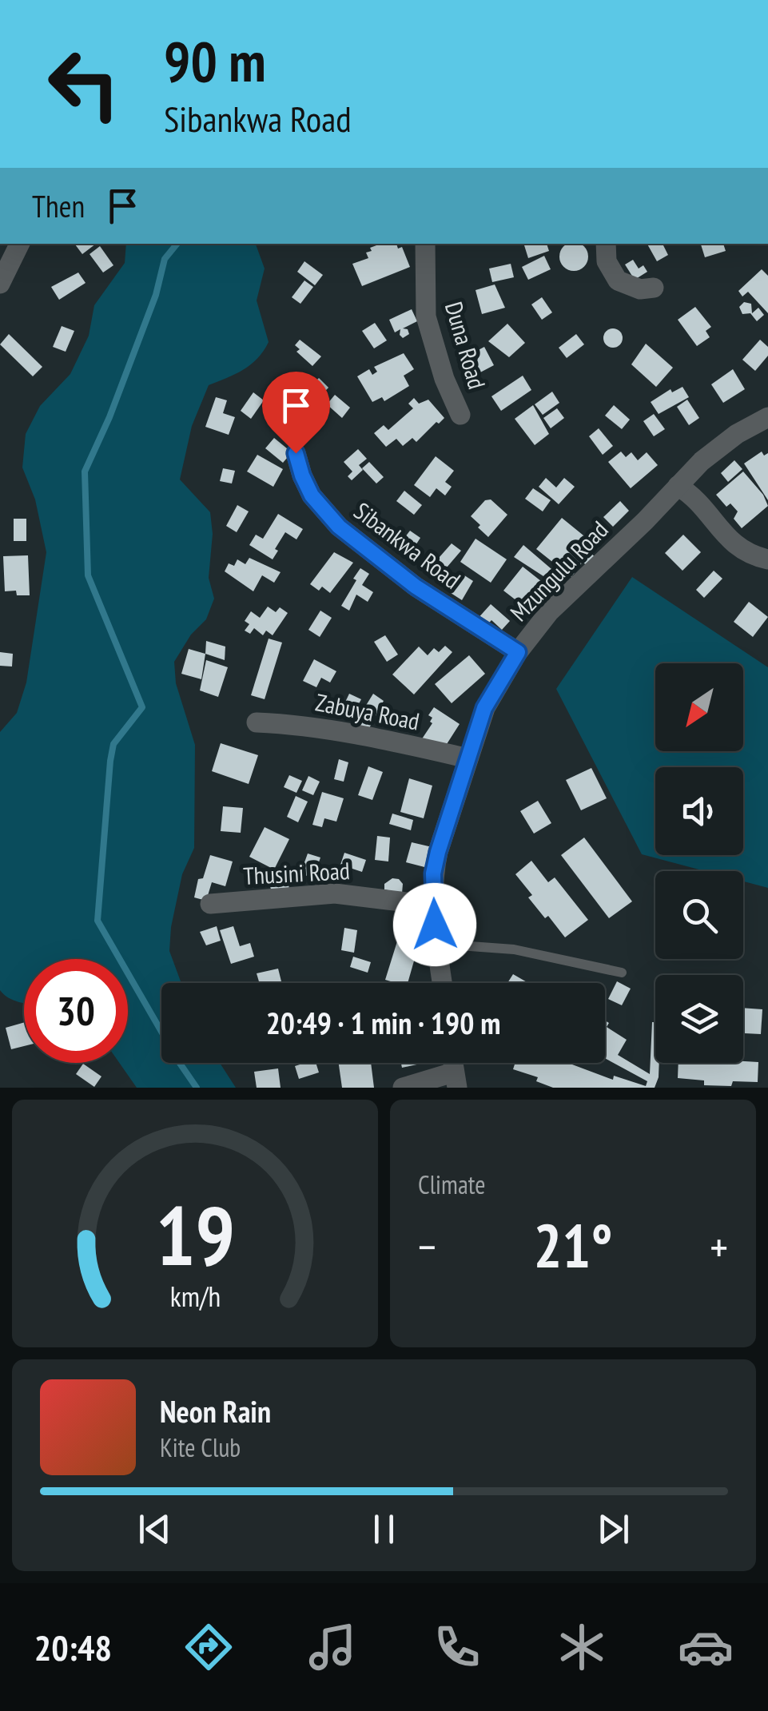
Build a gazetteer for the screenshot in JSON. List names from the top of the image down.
{
  "streets": {
    "street": [
      "Duna Road",
      "Sibankwa Road",
      "Mzungulu Road",
      "Zabuya Road",
      "Thusini Road"
    ]
  },
  "crossings": [
    ["Sibankwa Road", "Mzungulu Road"],
    ["Mzungulu Road", "Zabuya Road"],
    ["Mzungulu Road", "Thusini Road"]
  ],
  "north": "bottom left",
  "page": {
    "turn": ["90 m", "Sibankwa Road"],
    "then": "Then",
    "limit": "30",
    "trip": "20:49 · 1 min · 190 m",
    "tile": "Climate",
    "heat": ["−", "21°", "+"],
    "song": ["Neon Rain", "Kite Club"],
    "tabs": "20:48",
    "gauge": ["19", "km/h"]
  }
}
